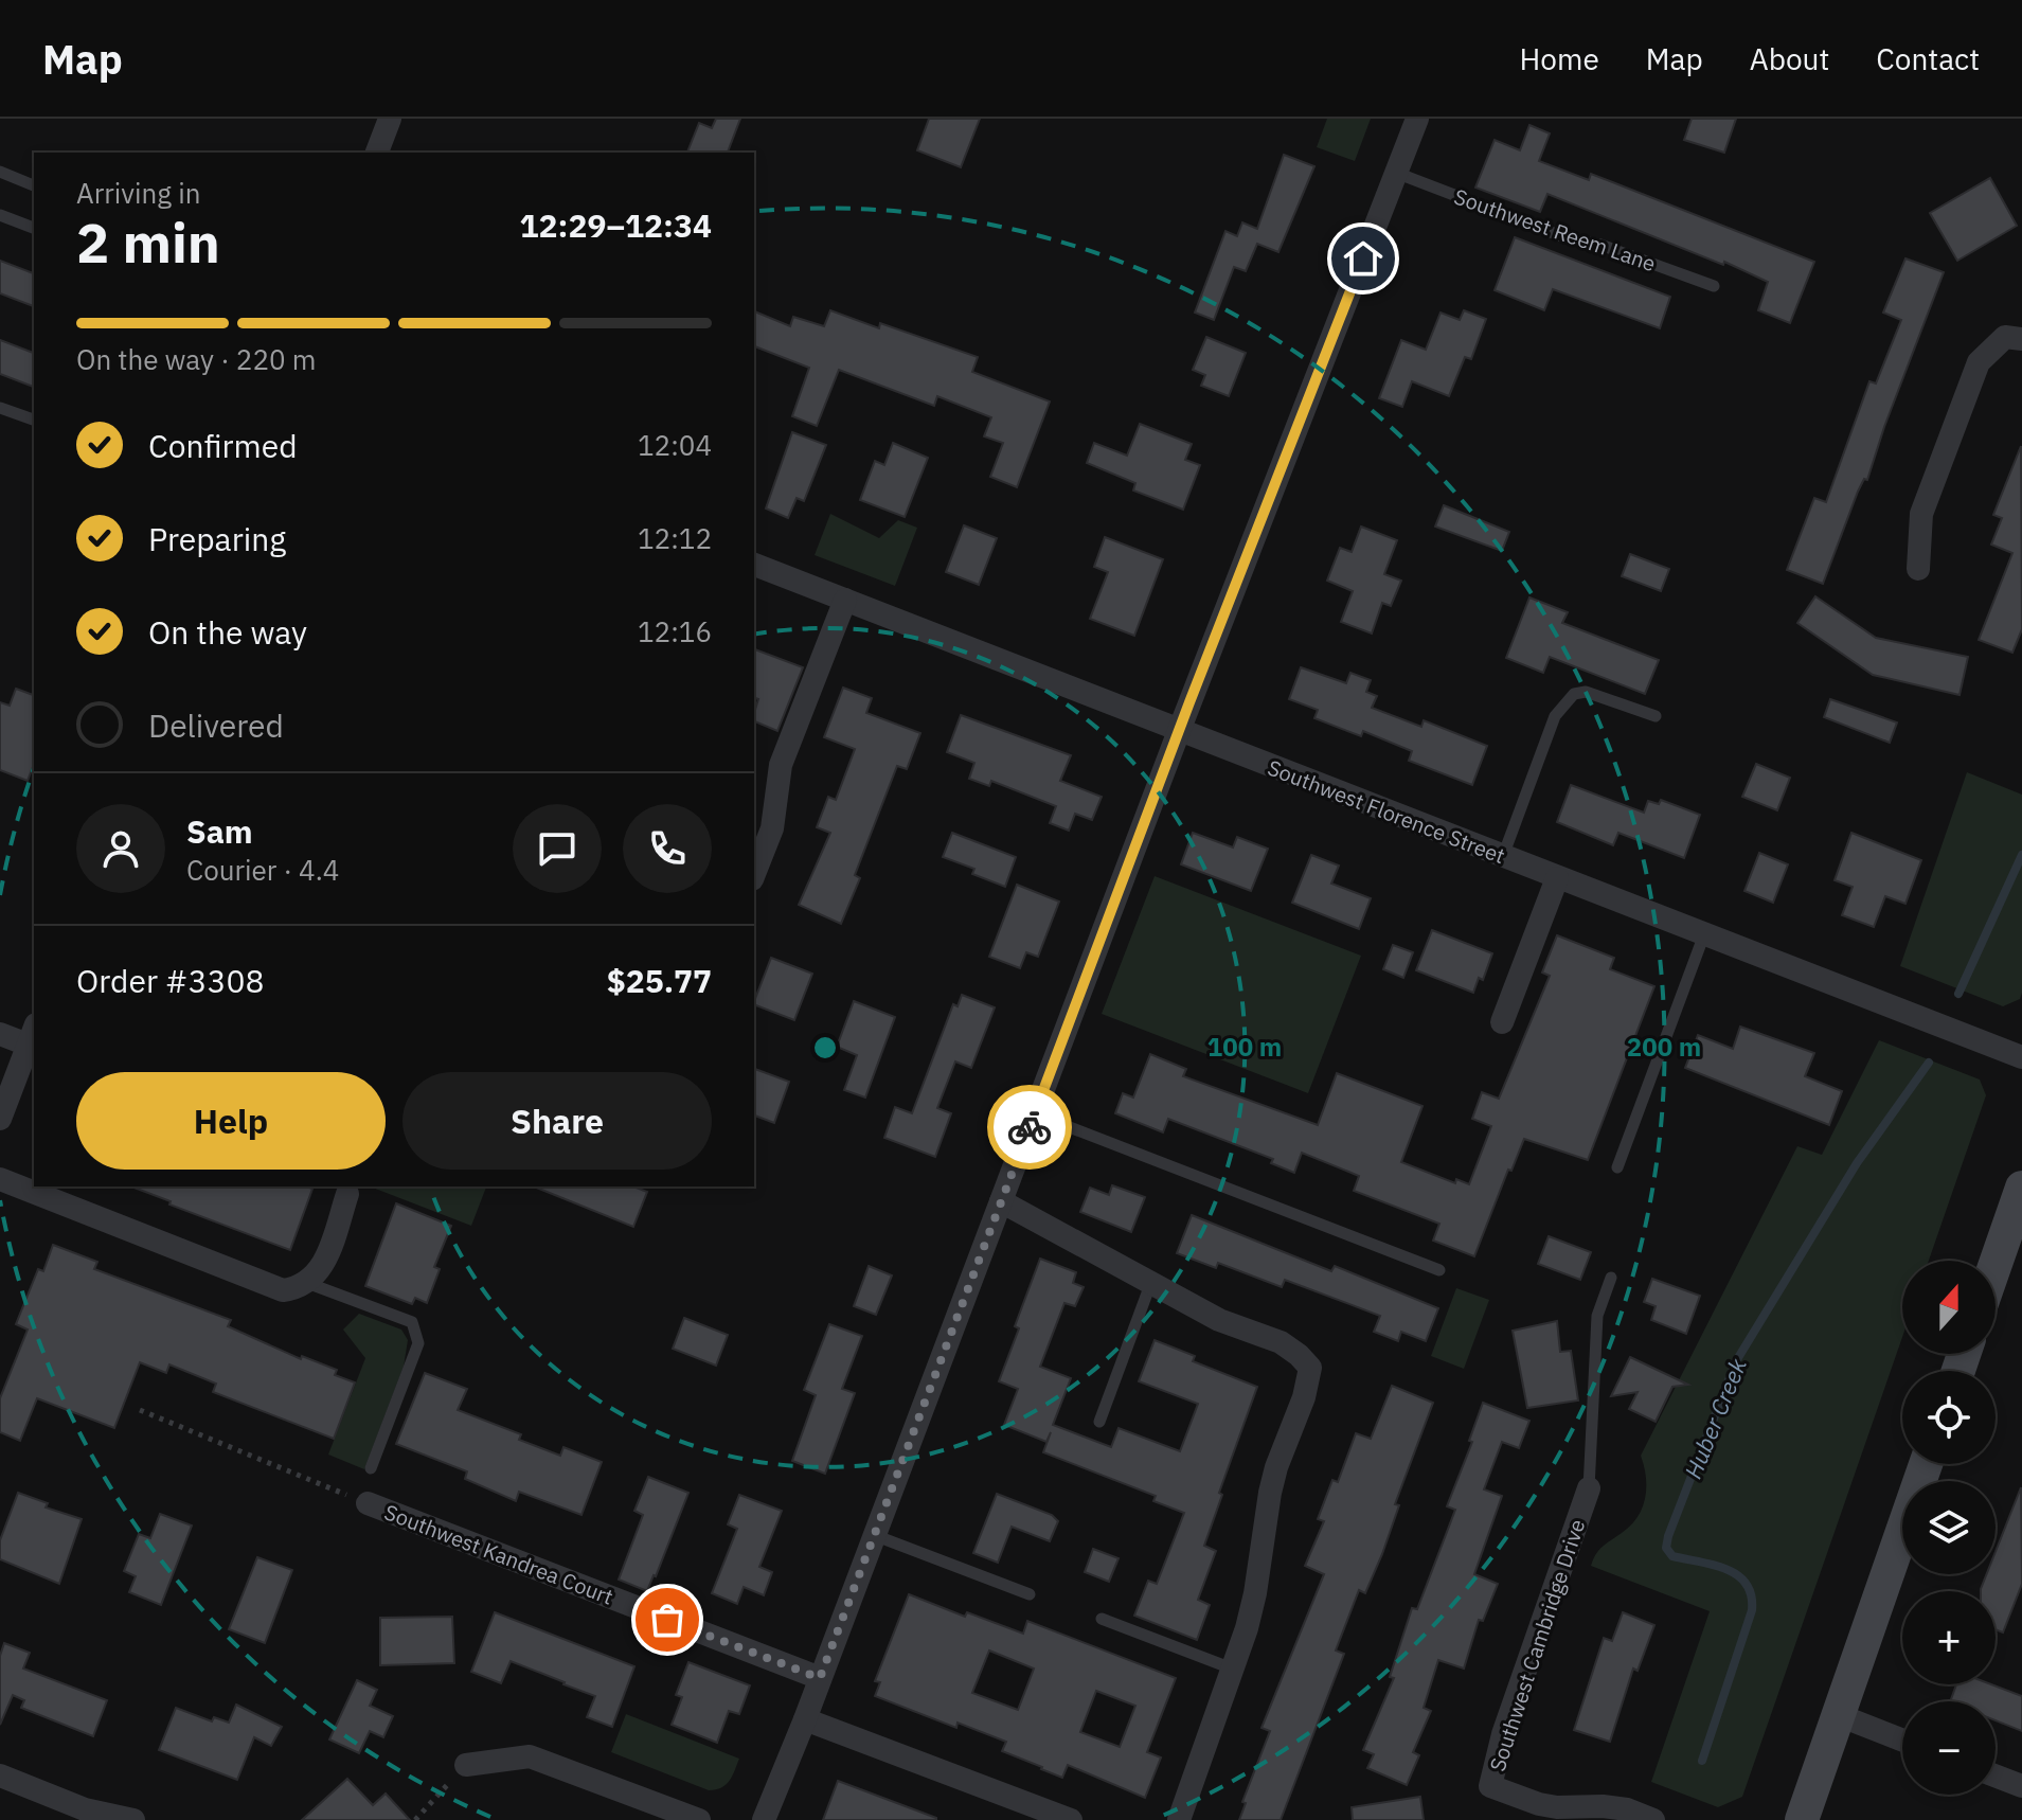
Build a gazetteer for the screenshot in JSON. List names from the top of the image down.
{
  "streets": {
    "street": ["Southwest Florence Street", "Southwest Kandrea Court", "Southwest Cambridge Drive"],
    "lane": ["Southwest Reem Lane"]
  },
  "water": ["Huber Creek"],
  "north": "top",
  "page": {
    "header": "Map",
    "nav": [
      "Home",
      "Map",
      "About",
      "Contact"
    ],
    "heading": ["2 min", "Arriving in", "12:29–12:34"],
    "panel": [
      "Sam",
      "Courier · 4.4",
      "Order #3308",
      "$25.77"
    ],
    "bar": "On the way · 220 m",
    "list": [
      ["Confirmed", "12:04"],
      ["Preparing", "12:12"],
      ["On the way", "12:16"],
      "Delivered"
    ],
    "buttons": ["Help", "Share"],
    "map_buttons": ["+", "−"]
  },
  "rings": ["100 m", "200 m"]
}
